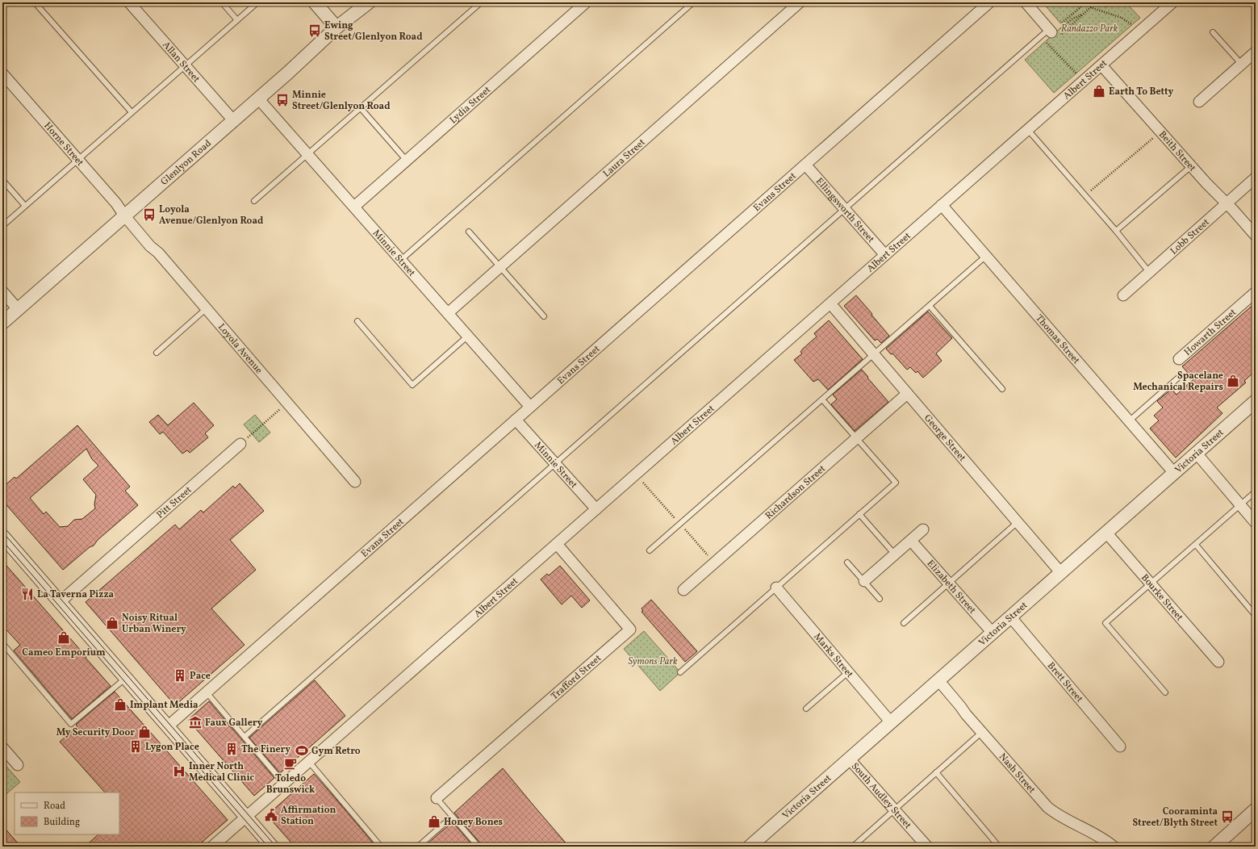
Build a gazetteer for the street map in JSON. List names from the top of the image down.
{
  "streets": {
    "street": [
      "Allan Street",
      "Albert Street",
      "Lydia Street",
      "Horne Street",
      "Beith Street",
      "Laura Street",
      "Glenlyon Road",
      "Evans Street",
      "Ellingsworth Street",
      "Lobb Street",
      "Minnie Street",
      "Howarth Street",
      "Thomas Street",
      "Loyola Avenue",
      "George Street",
      "Victoria Street",
      "Richardson Street",
      "Pitt Street",
      "Elizabeth Street",
      "Bourke Street",
      "Marks Street",
      "Trafford Street",
      "Brett Street",
      "Nash Street",
      "South Audley Street"
    ]
  },
  "crossings": [
    ["Allan Street", "Glenlyon Road"],
    ["Albert Street", "Beith Street"],
    ["Albert Street", "Ellingsworth Street"],
    ["Albert Street", "Minnie Street"],
    ["Albert Street", "Thomas Street"],
    ["Albert Street", "George Street"],
    ["Albert Street", "Trafford Street"],
    ["Lydia Street", "Minnie Street"],
    ["Horne Street", "Glenlyon Road"],
    ["Horne Street", "Loyola Avenue"],
    ["Beith Street", "Lobb Street"],
    ["Laura Street", "Minnie Street"],
    ["Glenlyon Road", "Minnie Street"],
    ["Glenlyon Road", "Loyola Avenue"],
    ["Evans Street", "Ellingsworth Street"],
    ["Evans Street", "Minnie Street"],
    ["Thomas Street", "Victoria Street"],
    ["George Street", "Victoria Street"],
    ["George Street", "Richardson Street"],
    ["Victoria Street", "Elizabeth Street"],
    ["Victoria Street", "Bourke Street"],
    ["Victoria Street", "Marks Street"],
    ["Victoria Street", "Brett Street"],
    ["Victoria Street", "Nash Street"],
    ["Victoria Street", "South Audley Street"]
  ],
  "parks": ["Randazzo Park", "Symons Park"],
  "places": {
    "bus stop": [
      "Ewing Street/Glenlyon Road",
      "Minnie Street/Glenlyon Road",
      "Loyola Avenue/Glenlyon Road",
      "Cooraminta Street/Blyth Street"
    ],
    "shop": [
      "Earth To Betty",
      "Spacelane Mechanical Repairs",
      "Noisy Ritual Urban Winery",
      "Cameo Emporium",
      "Implant Media",
      "My Security Door",
      "Honey Bones"
    ],
    "restaurant": ["La Taverna Pizza"],
    "building": ["Pace", "Lygon Place", "The Finery"],
    "museum": ["Faux Gallery"],
    "sports": ["Gym Retro"],
    "cafe": ["Toledo Brunswick"],
    "hospital": ["Inner North Medical Clinic"],
    "public building": ["Affirmation Station"]
  },
  "legend": ["Road", "Building"]
}
